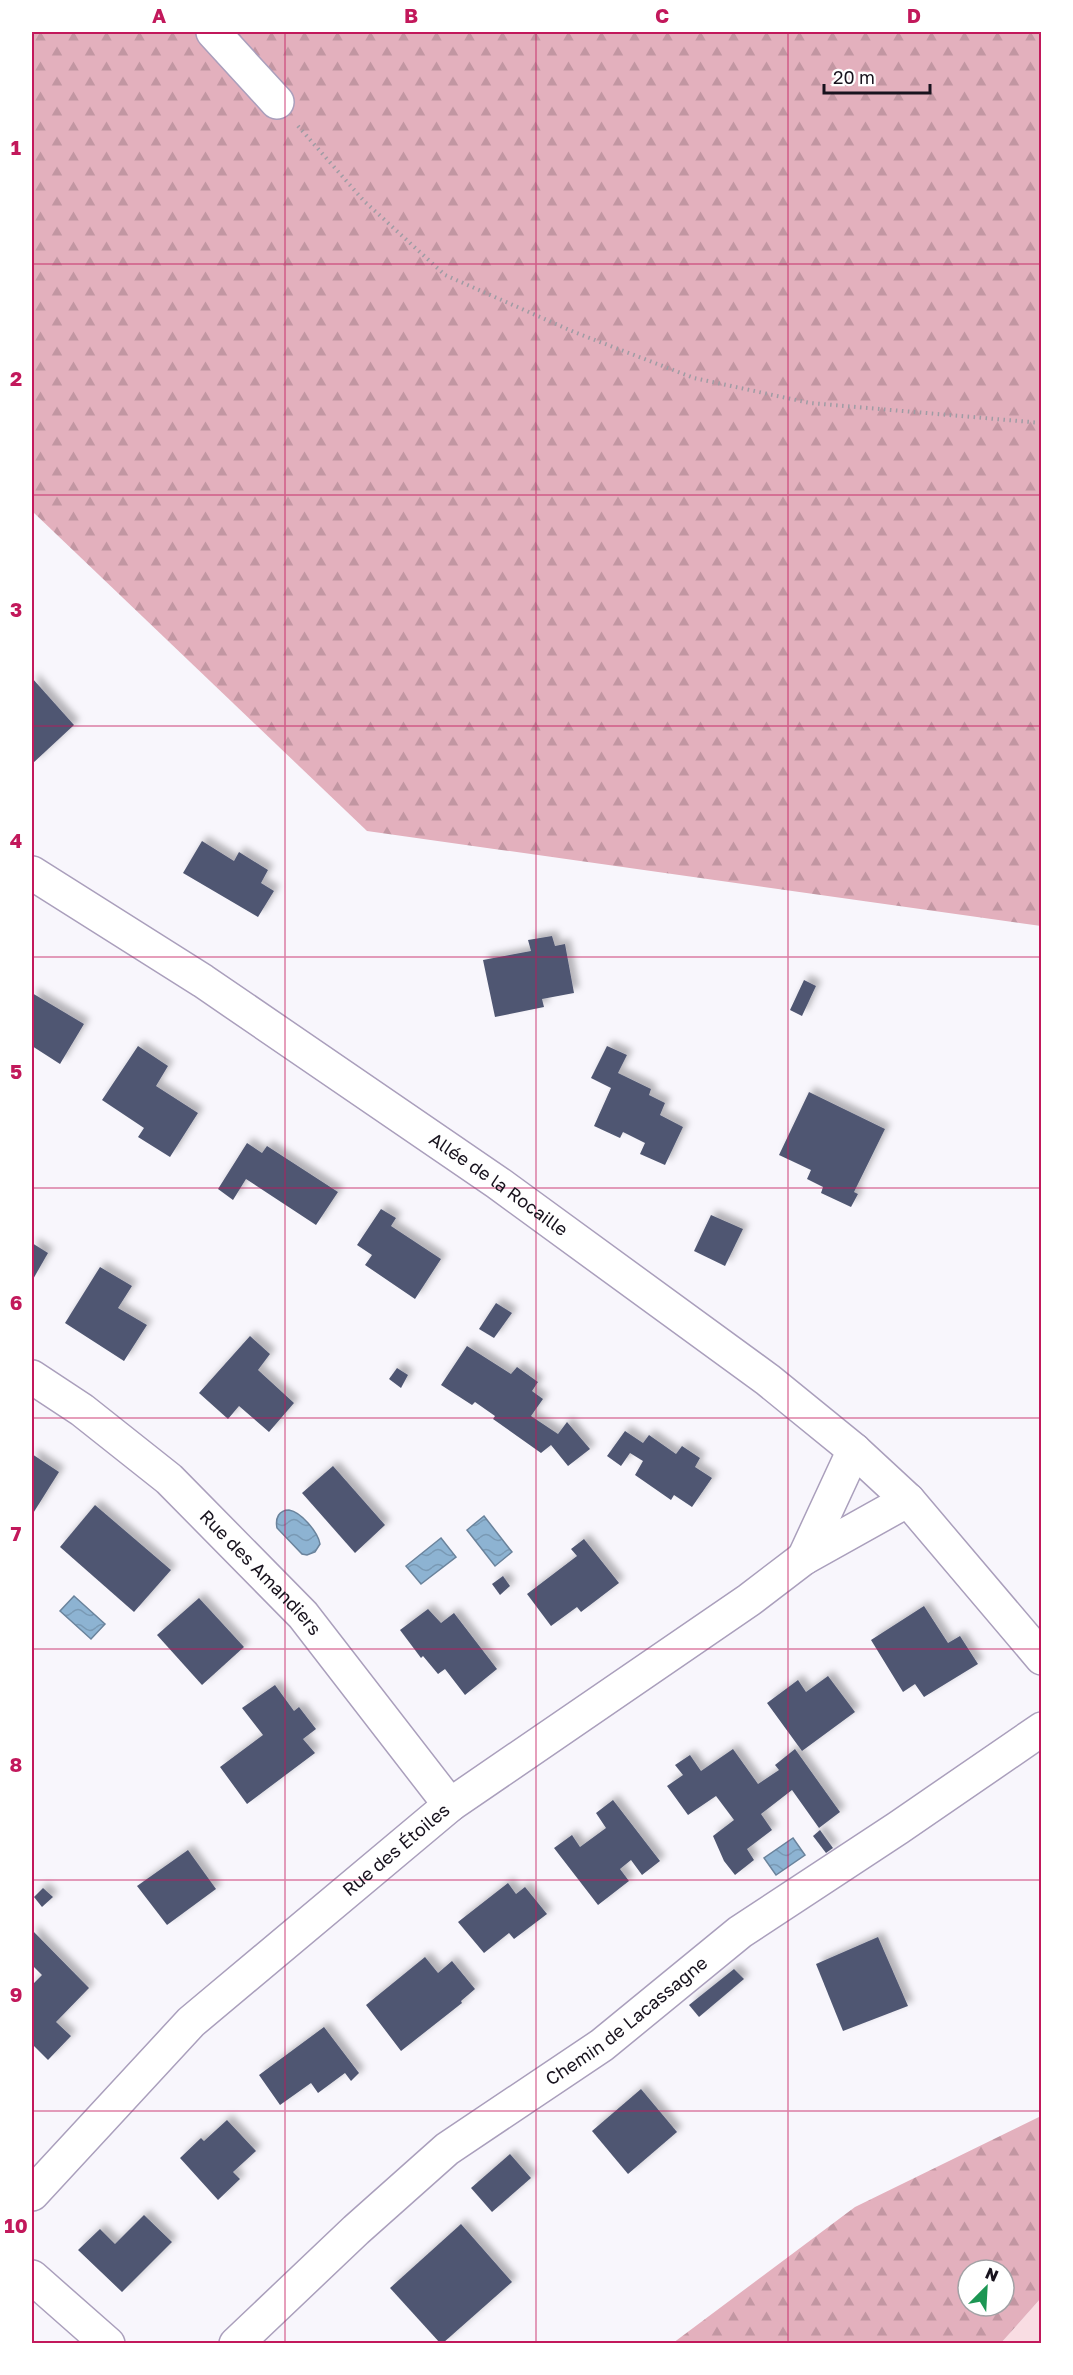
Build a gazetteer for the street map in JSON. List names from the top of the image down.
{
  "streets": {
    "street": [
      "Allée de la Rocaille",
      "Rue des Amandiers",
      "Rue des Étoiles",
      "Chemin de Lacassagne"
    ]
  },
  "crossings": [
    ["Allée de la Rocaille", "Rue des Étoiles"],
    ["Rue des Amandiers", "Rue des Étoiles"]
  ],
  "scale_bar": "20 m",
  "north": "top right",
  "grid": {
    "columns": [
      "A",
      "B",
      "C",
      "D"
    ],
    "rows": [
      "1",
      "2",
      "3",
      "4",
      "5",
      "6",
      "7",
      "8",
      "9",
      "10"
    ]
  }
}
